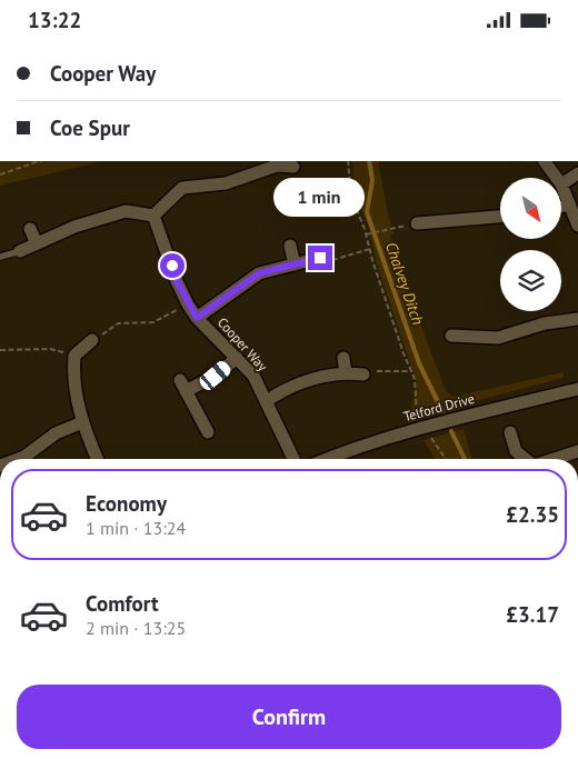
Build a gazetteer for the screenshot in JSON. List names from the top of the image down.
{
  "streets": {
    "street": ["Cooper Way", "Telford Drive"]
  },
  "water": ["Chalvey Ditch"],
  "north": "bottom right",
  "page": {
    "status": "13:22",
    "banner": ["Cooper Way", "Coe Spur"],
    "bubble": "1 min",
    "list": [
      {
        "name": "Economy",
        "note": "1 min · 13:24",
        "value": "£2.35"
      },
      {
        "name": "Comfort",
        "note": "2 min · 13:25",
        "value": "£3.17"
      }
    ],
    "buttons": "Confirm"
  }
}
